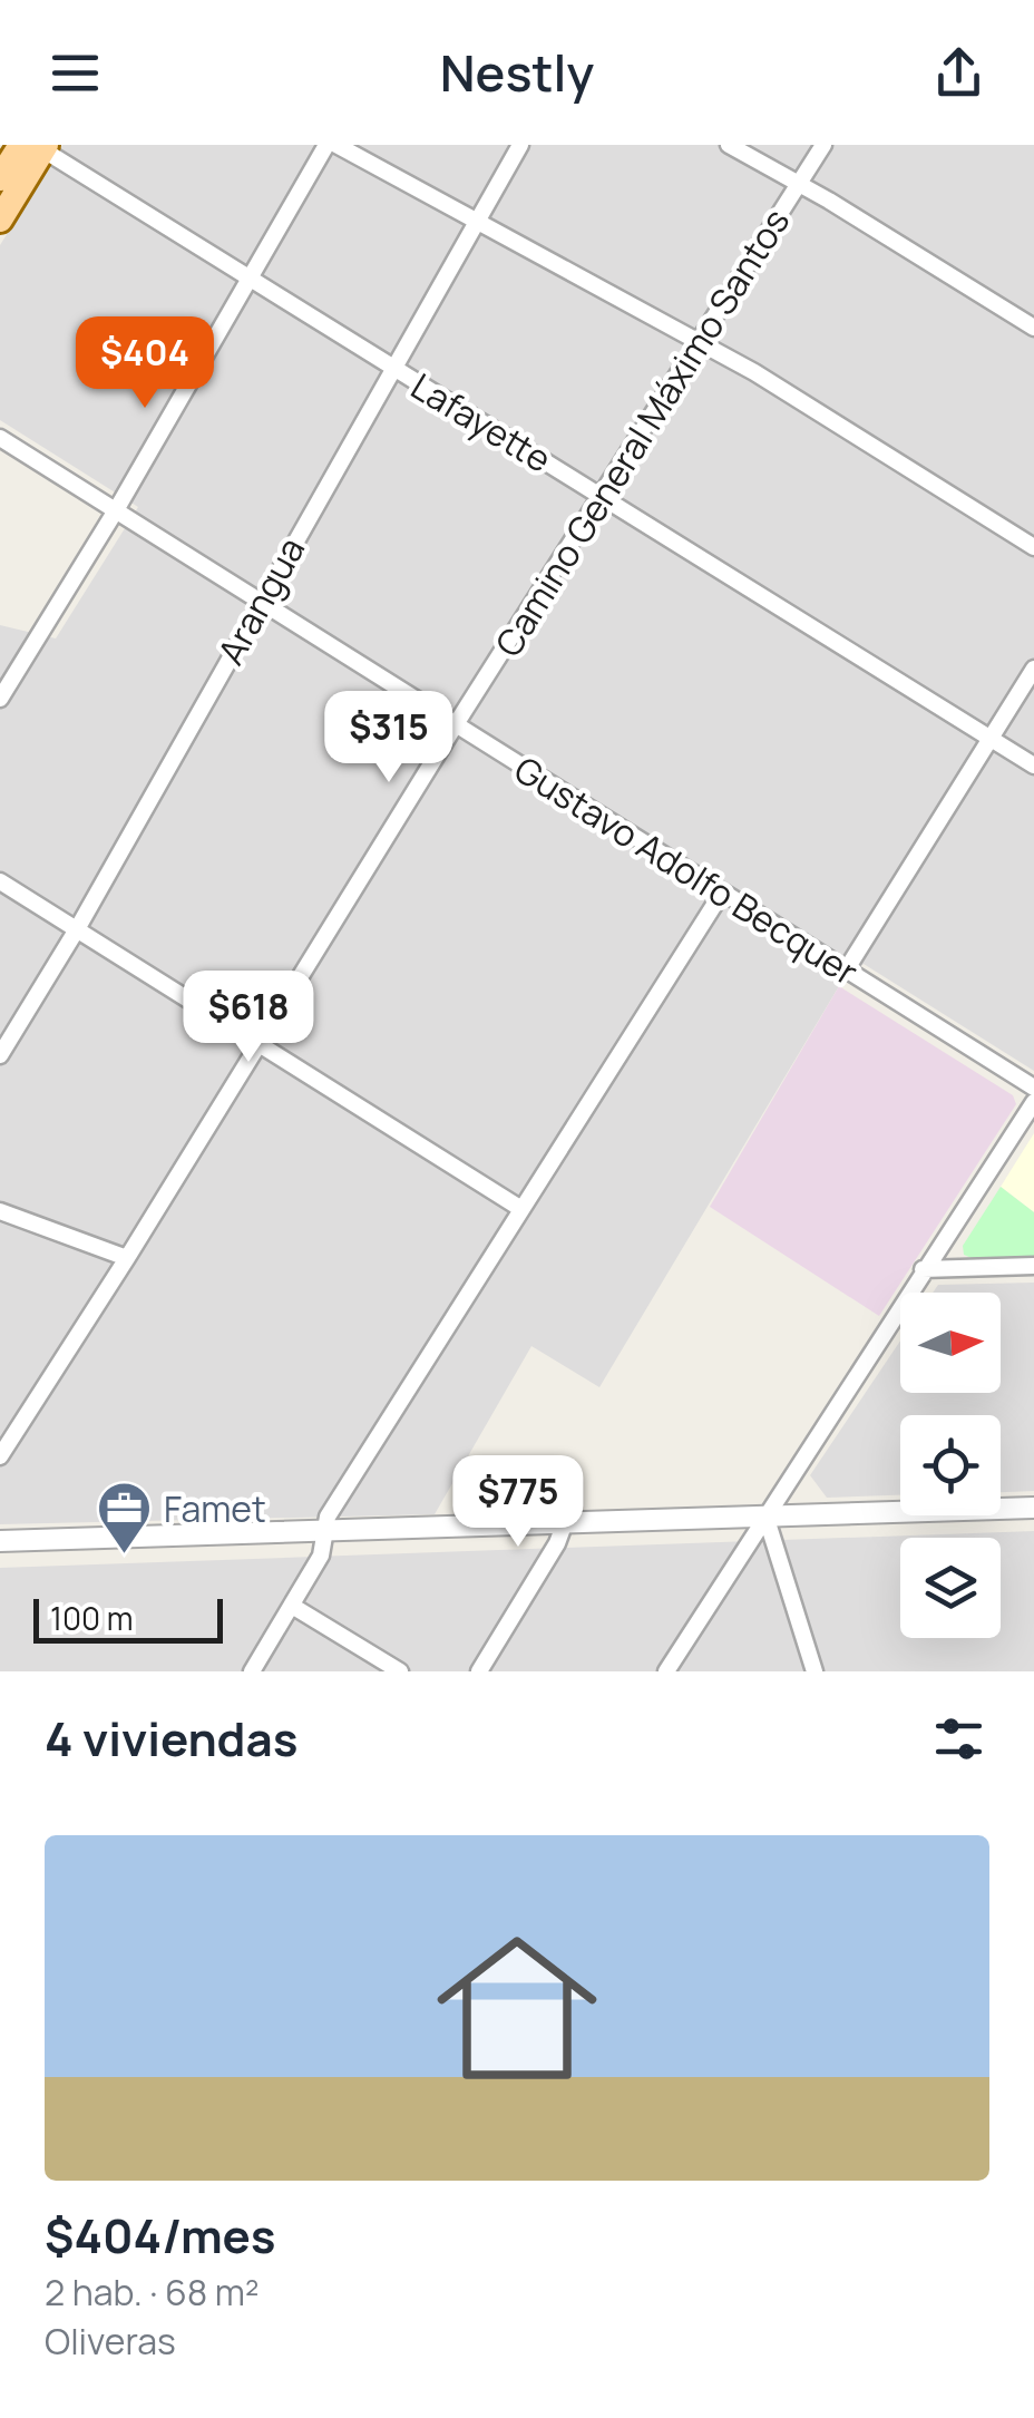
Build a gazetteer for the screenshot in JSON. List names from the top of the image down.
{
  "streets": {
    "street": [
      "Lafayette",
      "Camino General Máximo Santos",
      "Arangua",
      "Gustavo Adolfo Becquer"
    ]
  },
  "crossings": [
    ["Lafayette", "Camino General Máximo Santos"],
    ["Lafayette", "Arangua"],
    ["Camino General Máximo Santos", "Gustavo Adolfo Becquer"],
    ["Arangua", "Gustavo Adolfo Becquer"]
  ],
  "places": {
    "office": ["Famet"]
  },
  "scale_bar": "100 m",
  "north": "right",
  "page": {
    "header": "Nestly",
    "price": [
      "$404",
      "$315",
      "$618",
      "$775"
    ],
    "scale": "100 m",
    "heading": "4 viviendas",
    "list": [
      {
        "name": "$404/mes",
        "note": "2 hab. · 68 m² · Oliveras"
      }
    ]
  }
}
